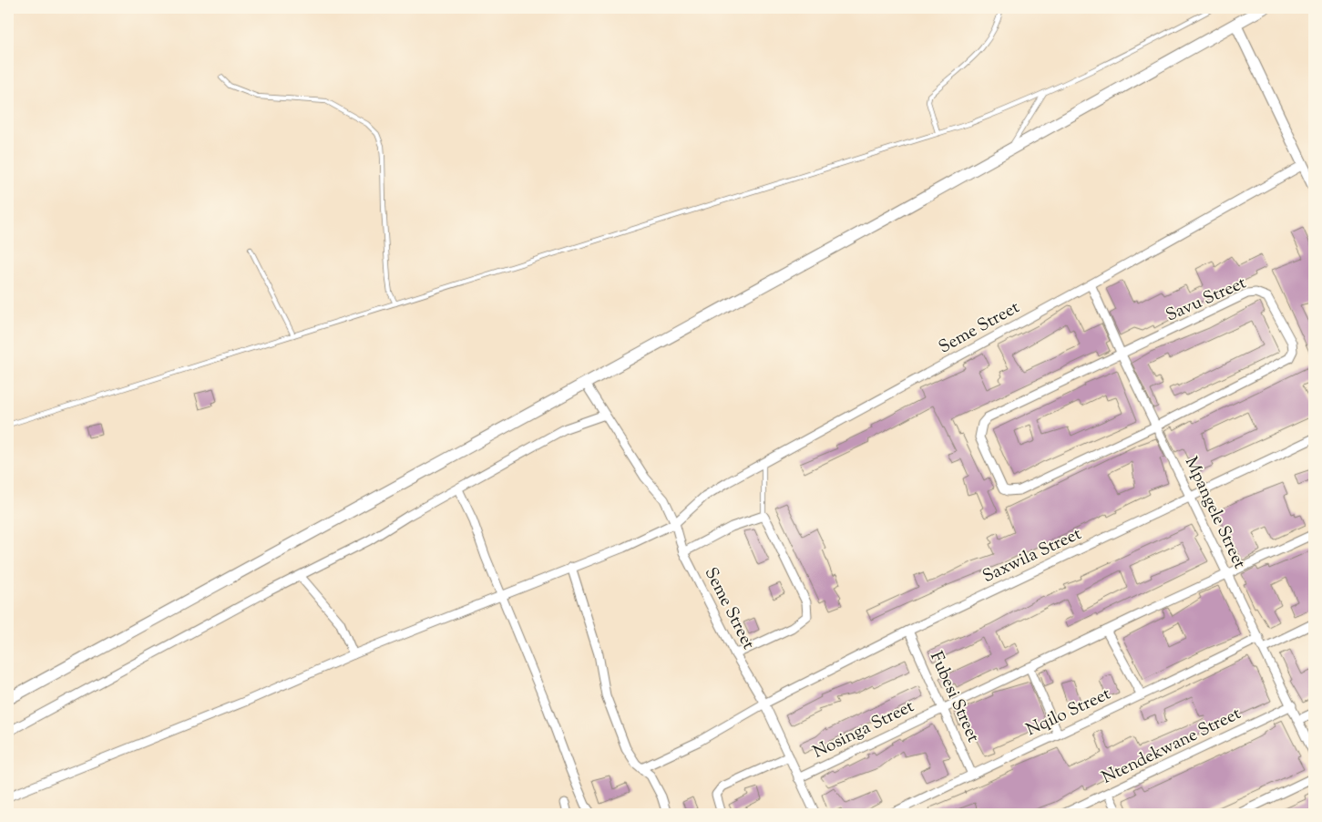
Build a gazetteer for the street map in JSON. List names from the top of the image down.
{
  "streets": {
    "street": [
      "Savu Street",
      "Seme Street",
      "Mpangele Street",
      "Saxwila Street",
      "Fubesi Street",
      "Nqilo Street",
      "Nosinga Street",
      "Ntendekwane Street"
    ]
  },
  "crossings": [
    ["Savu Street", "Mpangele Street"],
    ["Seme Street", "Mpangele Street"],
    ["Seme Street", "Saxwila Street"],
    ["Seme Street", "Nosinga Street"],
    ["Mpangele Street", "Saxwila Street"],
    ["Mpangele Street", "Nqilo Street"],
    ["Mpangele Street", "Nosinga Street"],
    ["Mpangele Street", "Ntendekwane Street"],
    ["Saxwila Street", "Fubesi Street"],
    ["Fubesi Street", "Nqilo Street"],
    ["Fubesi Street", "Nosinga Street"]
  ]
}
